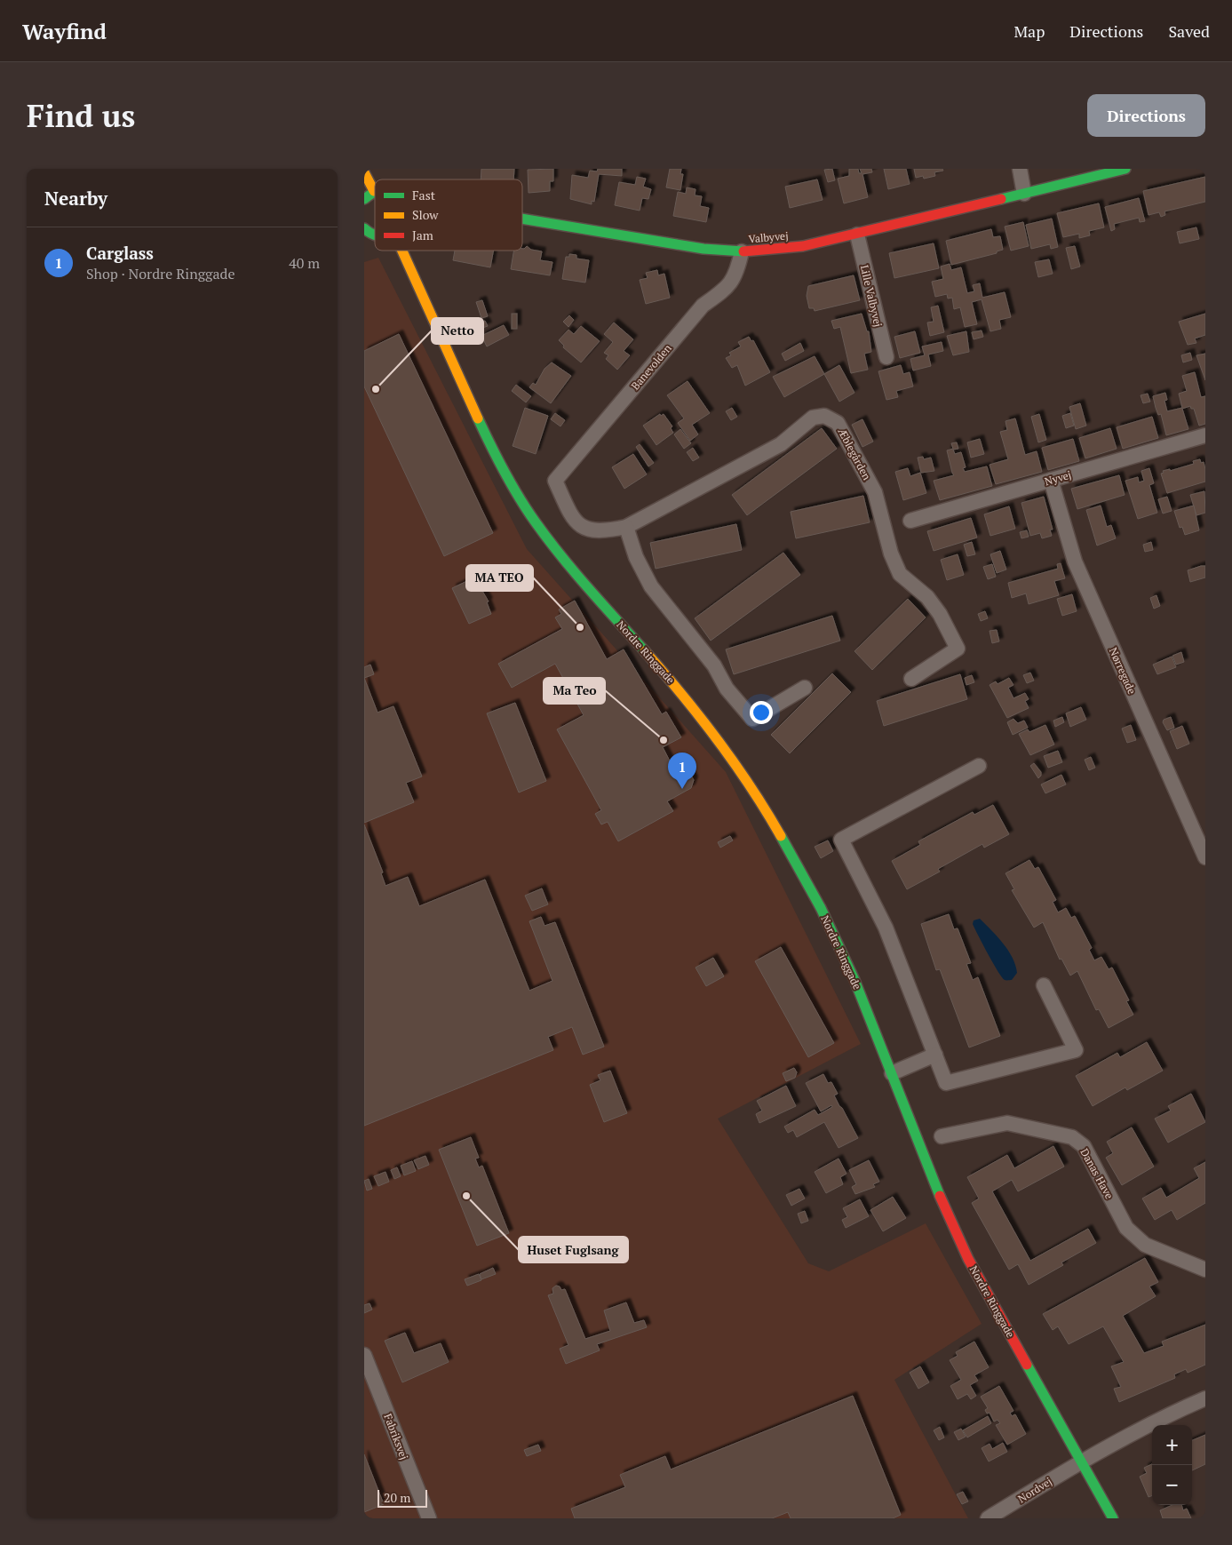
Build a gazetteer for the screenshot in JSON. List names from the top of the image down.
{
  "streets": {
    "street": [
      "Valbyvej",
      "Lille Valbyvej",
      "Banevolden",
      "Æblegården",
      "Nyvej",
      "Nordre Ringgade",
      "Nørregade",
      "Danas Have",
      "Fabriksvej",
      "Nordvej"
    ]
  },
  "crossings": [
    ["Valbyvej", "Lille Valbyvej"],
    ["Valbyvej", "Banevolden"],
    ["Banevolden", "Æblegården"],
    ["Nyvej", "Nørregade"],
    ["Nordre Ringgade", "Nordvej"]
  ],
  "places": [
    "Netto",
    "MA TEO",
    "Ma Teo",
    "Huset Fuglsang"
  ],
  "legend": ["Fast", "Slow", "Jam"],
  "scale_bar": "20 m",
  "page": {
    "header": "Wayfind",
    "nav": ["Map", "Directions", "Saved"],
    "buttons": "Directions",
    "title": "Find us",
    "heading": "Nearby",
    "list": [
      {
        "mark": "1",
        "name": "Carglass",
        "note": "Shop · Nordre Ringgade",
        "value": "40 m"
      }
    ],
    "pins": "1",
    "map_buttons": ["+", "−"],
    "scale": "20 m"
  }
}
